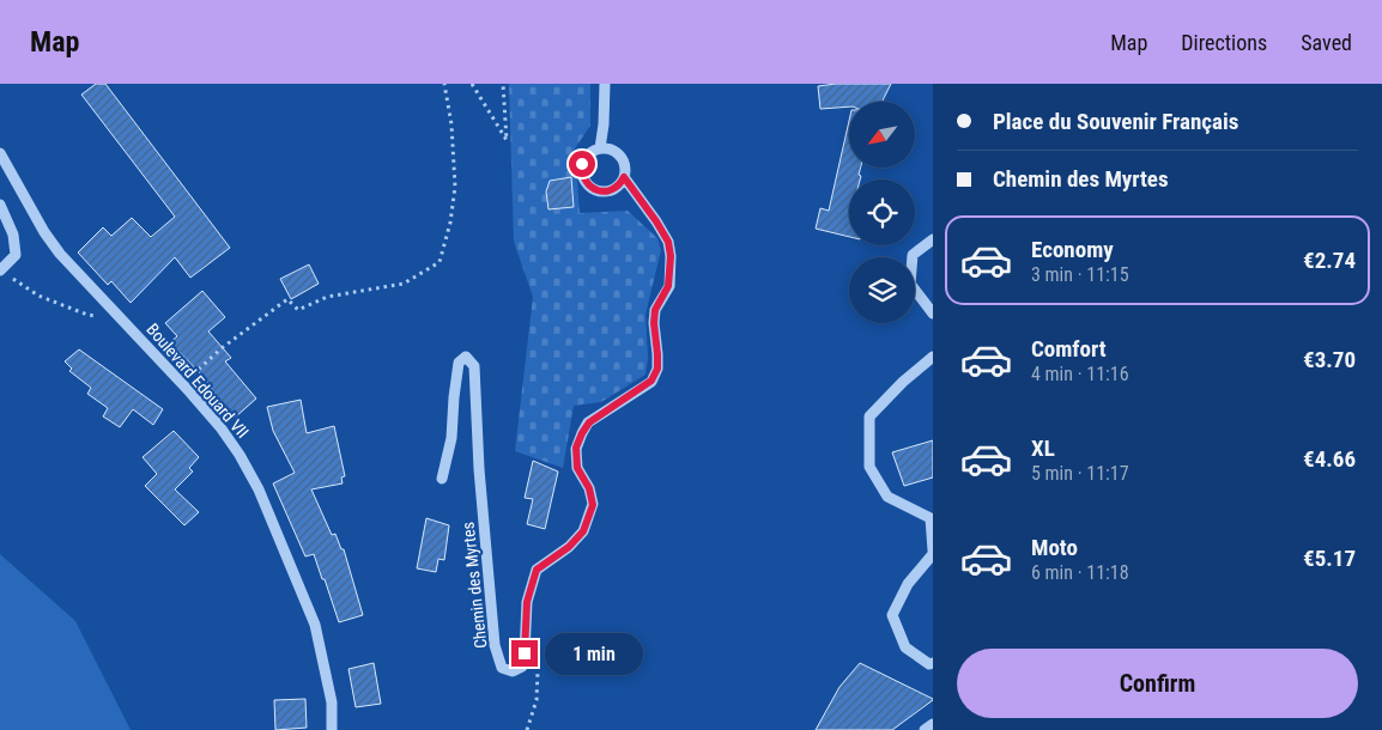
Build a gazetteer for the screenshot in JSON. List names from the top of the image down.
{
  "streets": {
    "street": ["Boulevard Edouard VII", "Chemin des Myrtes"]
  },
  "north": "bottom left",
  "page": {
    "header": "Map",
    "nav": ["Map", "Directions", "Saved"],
    "banner": ["Place du Souvenir Français", "Chemin des Myrtes"],
    "list": [
      {
        "name": "Economy",
        "note": "3 min · 11:15",
        "value": "€2.74"
      },
      {
        "name": "Comfort",
        "note": "4 min · 11:16",
        "value": "€3.70"
      },
      {
        "name": "XL",
        "note": "5 min · 11:17",
        "value": "€4.66"
      },
      {
        "name": "Moto",
        "note": "6 min · 11:18",
        "value": "€5.17"
      }
    ],
    "bubble": "1 min",
    "buttons": "Confirm"
  }
}
